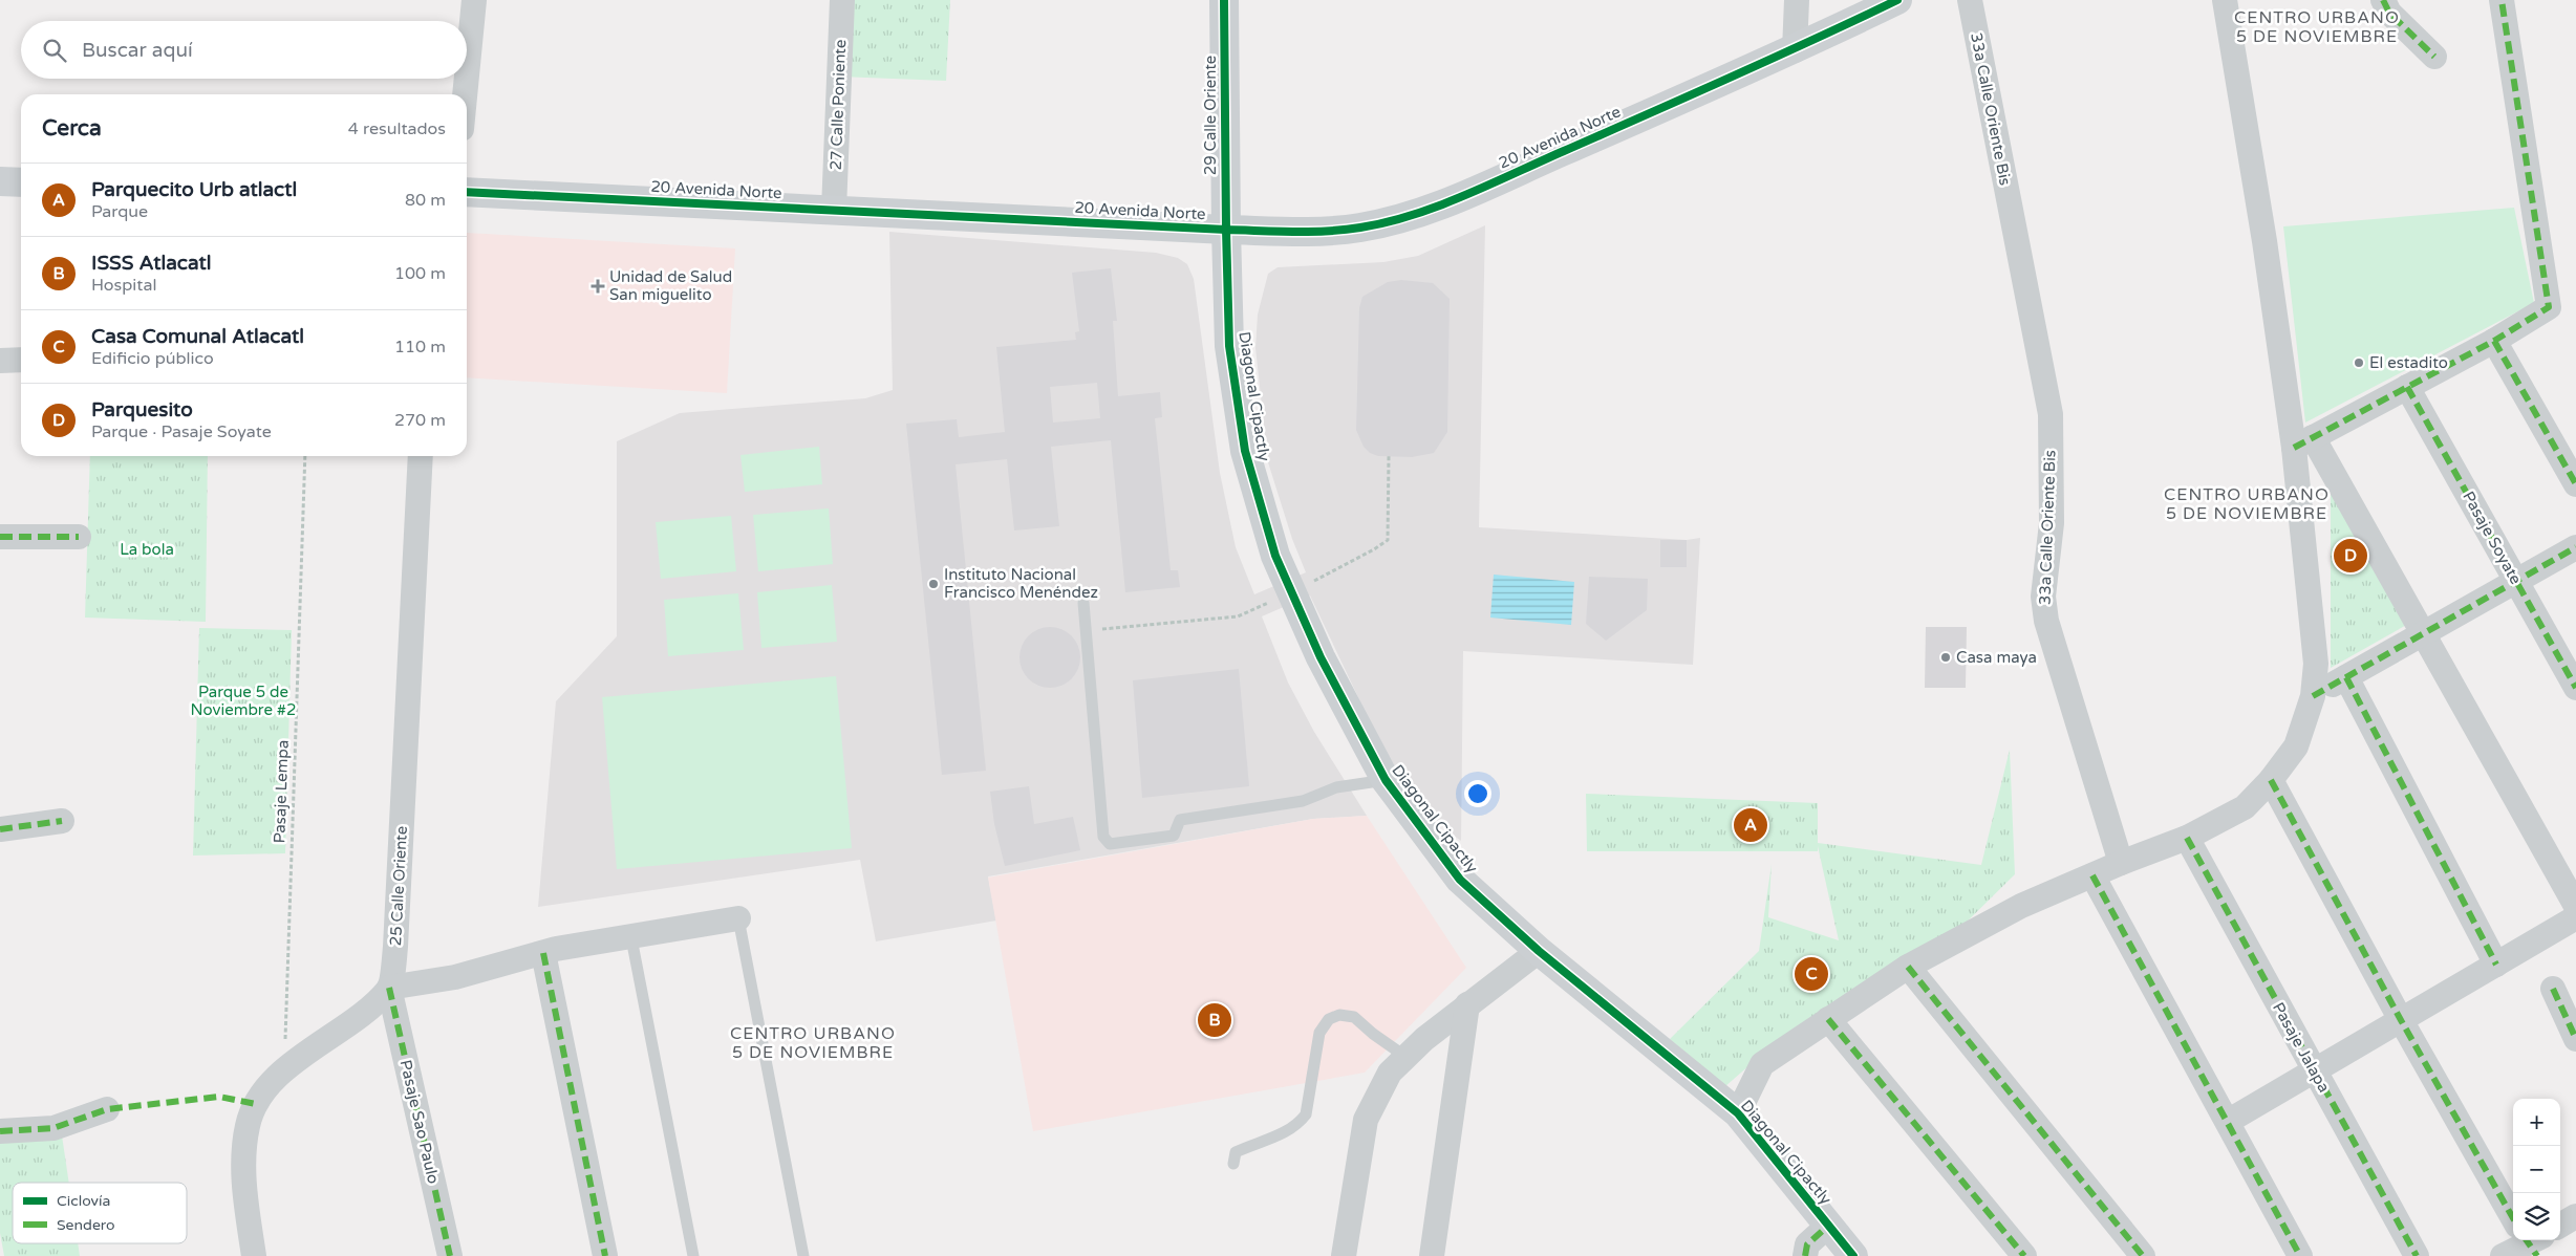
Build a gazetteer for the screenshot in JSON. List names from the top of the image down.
{
  "streets": {
    "street": [
      "27 Calle Poniente",
      "33a Calle Oriente Bis",
      "29 Calle Oriente",
      "20 Avenida Norte",
      "Diagonal Cipactly",
      "Pasaje Soyate",
      "25 Calle Oriente",
      "Pasaje Jalapa",
      "Pasaje Sao Paulo"
    ],
    "path": ["Pasaje Lempa"]
  },
  "crossings": [
    ["27 Calle Poniente", "20 Avenida Norte"],
    ["29 Calle Oriente", "20 Avenida Norte"],
    ["29 Calle Oriente", "Diagonal Cipactly"],
    ["20 Avenida Norte", "Diagonal Cipactly"],
    ["25 Calle Oriente", "Pasaje Sao Paulo"]
  ],
  "districts": ["CENTRO URBANO 5 DE NOVIEMBRE", "CENTRO URBANO 5 DE NOVIEMBRE", "CENTRO URBANO 5 DE NOVIEMBRE"],
  "parks": ["La bola", "Parque 5 de Noviembre #2"],
  "places": {
    "health": ["Unidad de Salud San miguelito"],
    "other": ["El estadito", "Instituto Nacional Francisco Menéndez", "Casa maya"]
  },
  "legend": ["Ciclovía", "Sendero"],
  "page": {
    "search": "Buscar aquí",
    "heading": ["Cerca", "4 resultados"],
    "list": [
      {
        "mark": "A",
        "name": "Parquecito Urb atlactl",
        "note": "Parque",
        "value": "80 m"
      },
      {
        "mark": "B",
        "name": "ISSS Atlacatl",
        "note": "Hospital",
        "value": "100 m"
      },
      {
        "mark": "C",
        "name": "Casa Comunal Atlacatl",
        "note": "Edificio público",
        "value": "110 m"
      },
      {
        "mark": "D",
        "name": "Parquesito",
        "note": "Parque · Pasaje Soyate",
        "value": "270 m"
      }
    ],
    "pins": [
      "D",
      "A",
      "C",
      "B"
    ],
    "map_buttons": ["+", "−"]
  }
}
